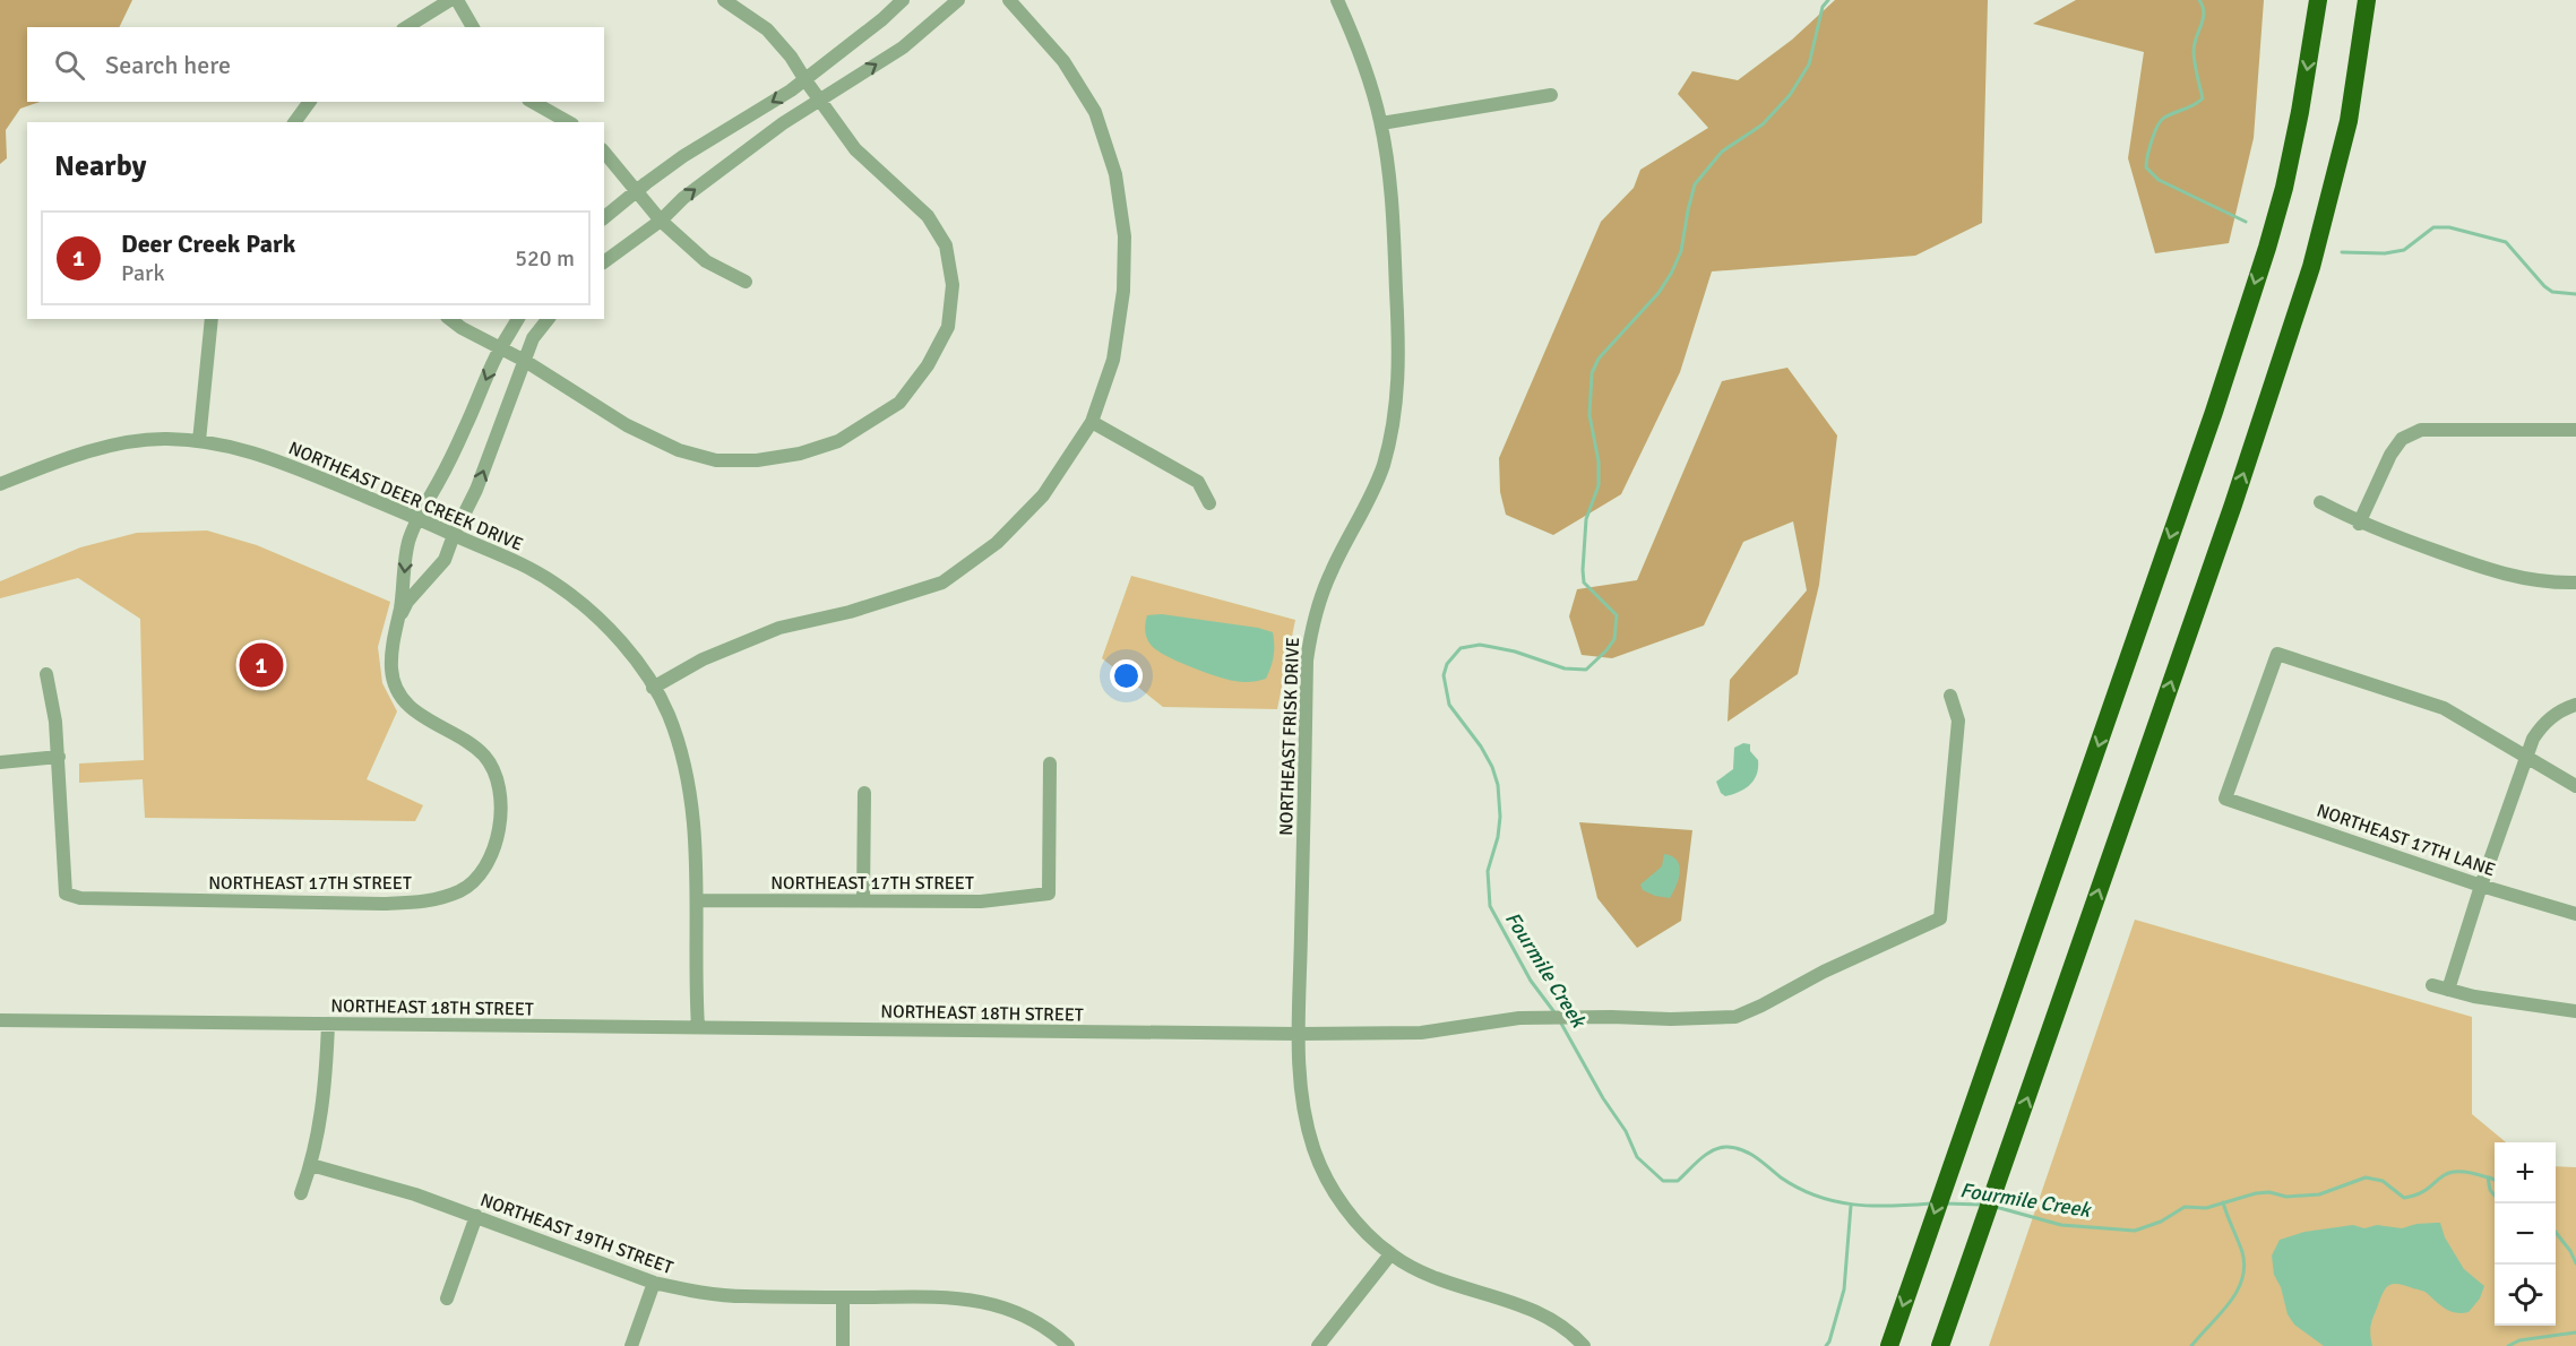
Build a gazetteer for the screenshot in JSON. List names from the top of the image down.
{
  "streets": {
    "street": [
      "NORTHEAST DEER CREEK DRIVE",
      "NORTHEAST FRISK DRIVE",
      "NORTHEAST 17TH LANE",
      "NORTHEAST 17TH STREET",
      "NORTHEAST 18TH STREET",
      "NORTHEAST 19TH STREET"
    ]
  },
  "crossings": [
    ["NORTHEAST DEER CREEK DRIVE", "NORTHEAST 17TH STREET"],
    ["NORTHEAST DEER CREEK DRIVE", "NORTHEAST 18TH STREET"],
    ["NORTHEAST FRISK DRIVE", "NORTHEAST 18TH STREET"]
  ],
  "water": ["Fourmile Creek"],
  "page": {
    "search": "Search here",
    "heading": "Nearby",
    "list": [
      {
        "mark": "1",
        "name": "Deer Creek Park",
        "note": "Park",
        "value": "520 m"
      }
    ],
    "pins": "1",
    "map_buttons": ["+", "−"]
  }
}
